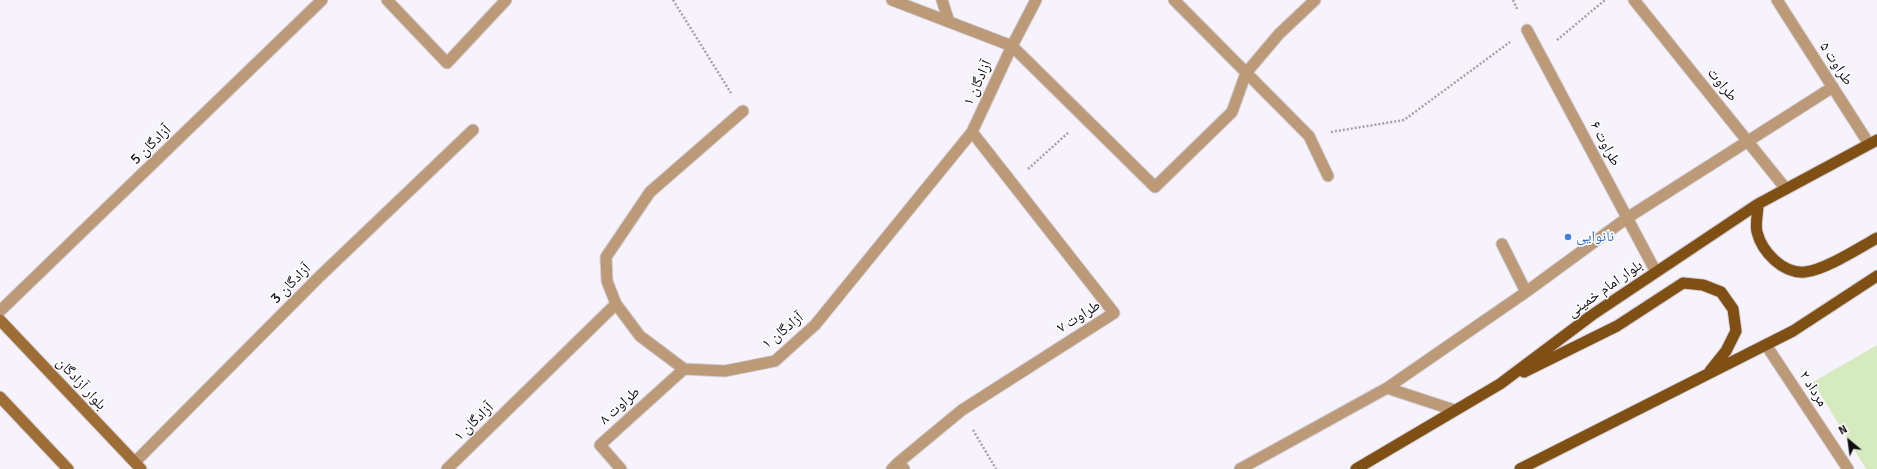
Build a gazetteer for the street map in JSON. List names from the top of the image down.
{
  "streets": {
    "main road": ["بلوار امام خمینی", "بلوار آزادگان"],
    "street": [
      "طراوت ۵",
      "آزادگان ۱",
      "طراوت",
      "طراوت ۶",
      "آزادگان 5",
      "آزادگان 3",
      "طراوت ۷",
      "مرداد ۲",
      "طراوت ۸"
    ]
  },
  "crossings": [
    ["طراوت ۵", "بلوار امام خمینی"],
    ["آزادگان ۱", "طراوت ۷"],
    ["آزادگان ۱", "طراوت ۸"],
    ["طراوت", "بلوار امام خمینی"],
    ["طراوت ۶", "بلوار امام خمینی"],
    ["آزادگان 3", "بلوار آزادگان"]
  ],
  "places": ["نانوایی"],
  "north": "top left"
}
